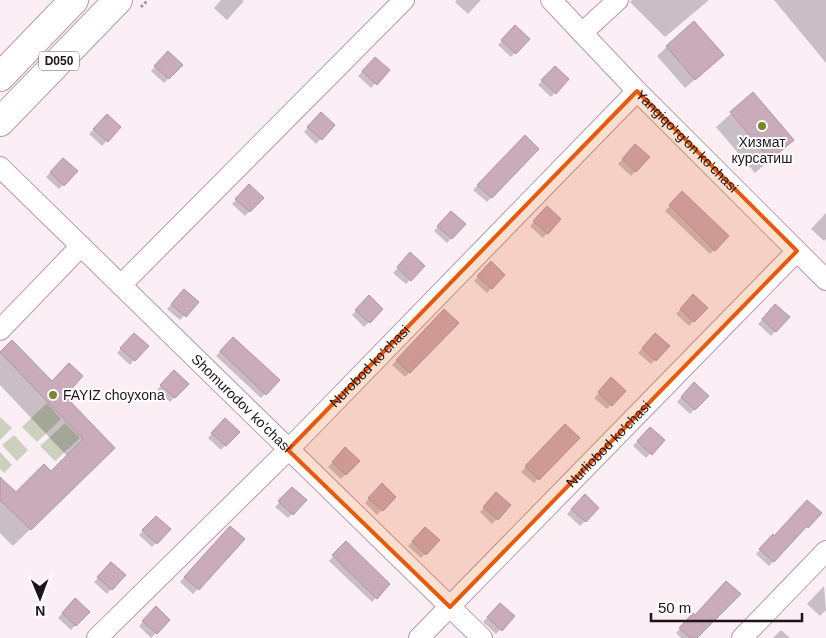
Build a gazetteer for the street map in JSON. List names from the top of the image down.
{
  "streets": {
    "main road": ["D050"],
    "street": [
      "Yangiqo'rg'on ko'chasi",
      "Nurobod ko'chasi",
      "Shomurodov ko'chasi",
      "Nurliobod ko'chasi"
    ]
  },
  "crossings": [
    ["Yangiqo'rg'on ko'chasi", "Nurobod ko'chasi"],
    ["Yangiqo'rg'on ko'chasi", "Nurliobod ko'chasi"],
    ["Nurobod ko'chasi", "Shomurodov ko'chasi"],
    ["Shomurodov ko'chasi", "Nurliobod ko'chasi"]
  ],
  "places": ["Хизмат курсатиш", "FAYIZ choyxona"],
  "scale_bar": "50 m",
  "north": "bottom"
}
